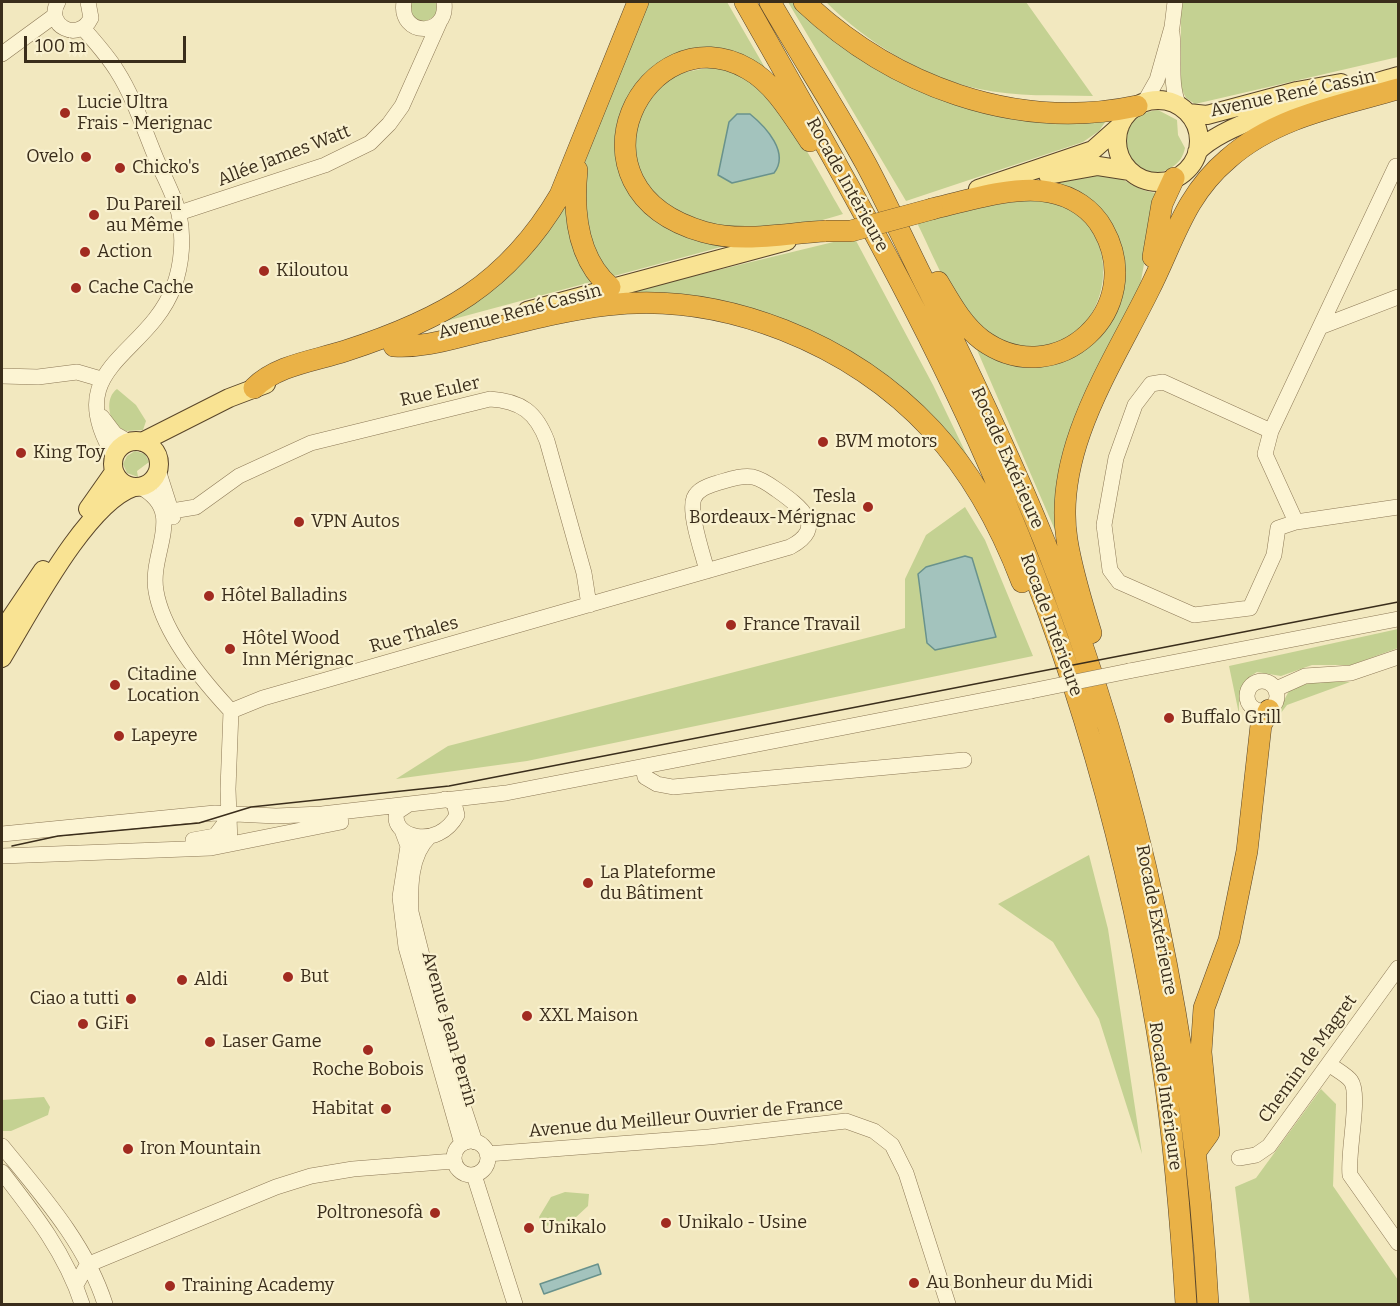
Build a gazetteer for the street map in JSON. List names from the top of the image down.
{
  "streets": {
    "highway": ["Rocade Intérieure", "Rocade Extérieure"],
    "main road": ["Avenue René Cassin"],
    "street": [
      "Allée James Watt",
      "Rue Euler",
      "Rue Thales",
      "Avenue Jean Perrin",
      "Chemin de Magret",
      "Avenue du Meilleur Ouvrier de France"
    ]
  },
  "crossings": [
    ["Rue Euler", "Rue Thales"],
    ["Avenue Jean Perrin", "Avenue du Meilleur Ouvrier de France"]
  ],
  "places": [
    "Lucie Ultra Frais - Merignac",
    "Ovelo",
    "Chicko's",
    "Du Pareil au Même",
    "Action",
    "Kiloutou",
    "Cache Cache",
    "BVM motors",
    "King Toy",
    "Tesla Bordeaux-Mérignac",
    "VPN Autos",
    "Hôtel Balladins",
    "France Travail",
    "Hôtel Wood Inn Mérignac",
    "Citadine Location",
    "Buffalo Grill",
    "Lapeyre",
    "La Plateforme du Bâtiment",
    "But",
    "Aldi",
    "Ciao a tutti",
    "XXL Maison",
    "GiFi",
    "Laser Game",
    "Roche Bobois",
    "Habitat",
    "Iron Mountain",
    "Poltronesofà",
    "Unikalo - Usine",
    "Unikalo",
    "Au Bonheur du Midi",
    "Training Academy"
  ],
  "scale_bar": "100 m"
}
